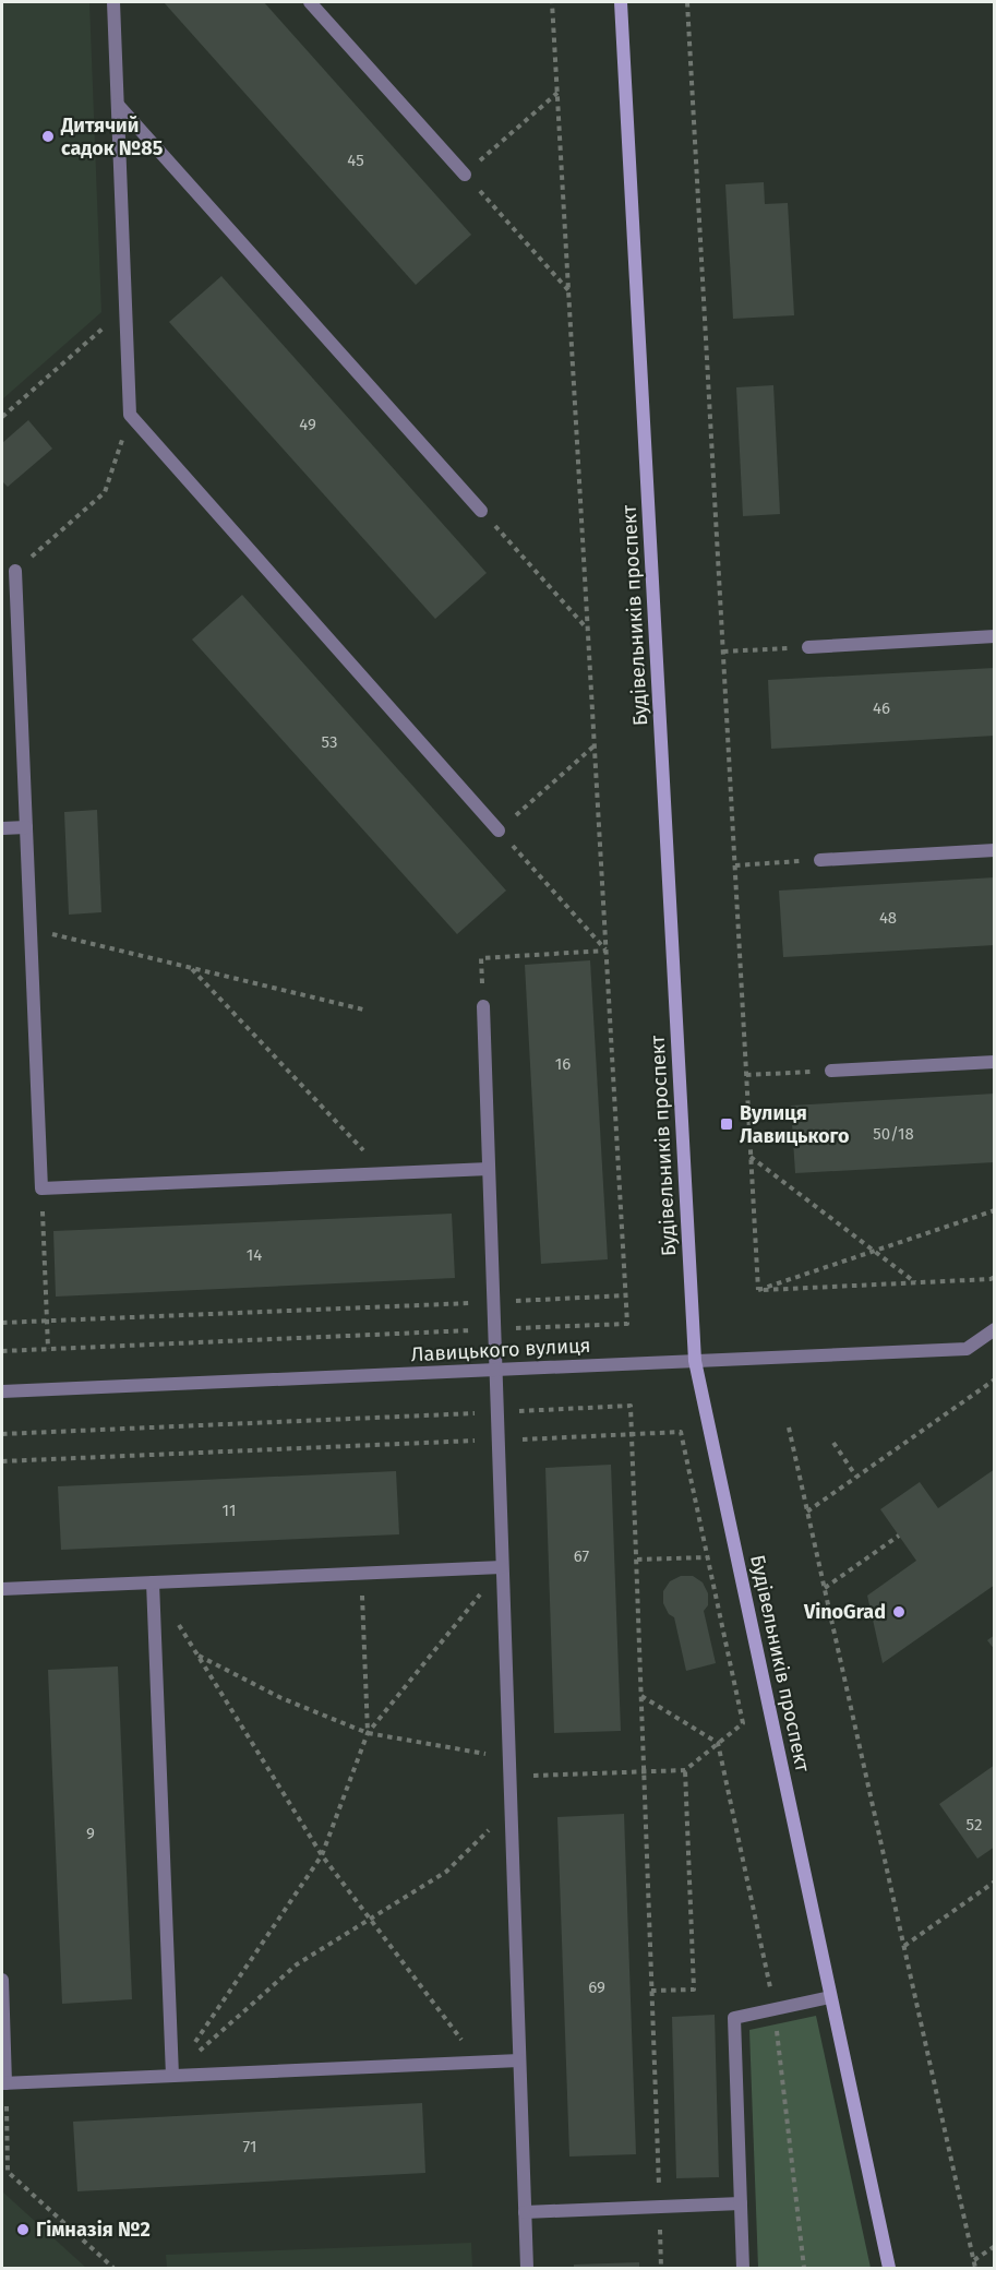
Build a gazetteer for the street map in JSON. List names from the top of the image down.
{
  "streets": {
    "main road": ["Будівельників проспект"],
    "street": ["Лавицького вулиця"]
  },
  "crossings": [
    ["Будівельників проспект", "Лавицького вулиця"]
  ],
  "places": {
    "other": ["Дитячий садок №85", "VinoGrad", "Гімназія №2"],
    "transit": ["Вулиця Лавицького"]
  },
  "house_numbers": [
    "45",
    "49",
    "46",
    "53",
    "48",
    "16",
    "50/18",
    "14",
    "11",
    "67",
    "52",
    "9",
    "69",
    "71"
  ]
}
